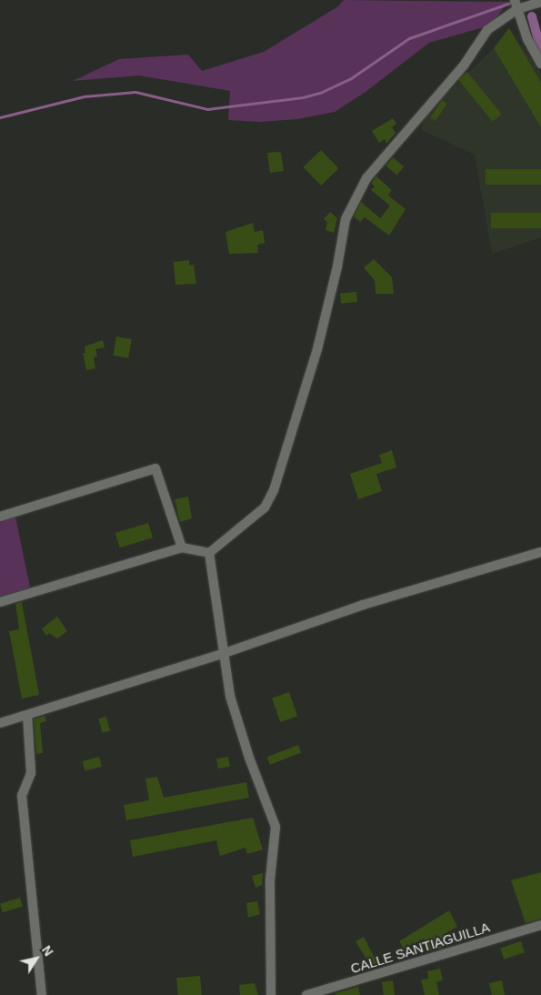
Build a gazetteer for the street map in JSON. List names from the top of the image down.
{
  "streets": {
    "street": ["CALLE SANTIAGUILLA"]
  },
  "north": "top right"
}
